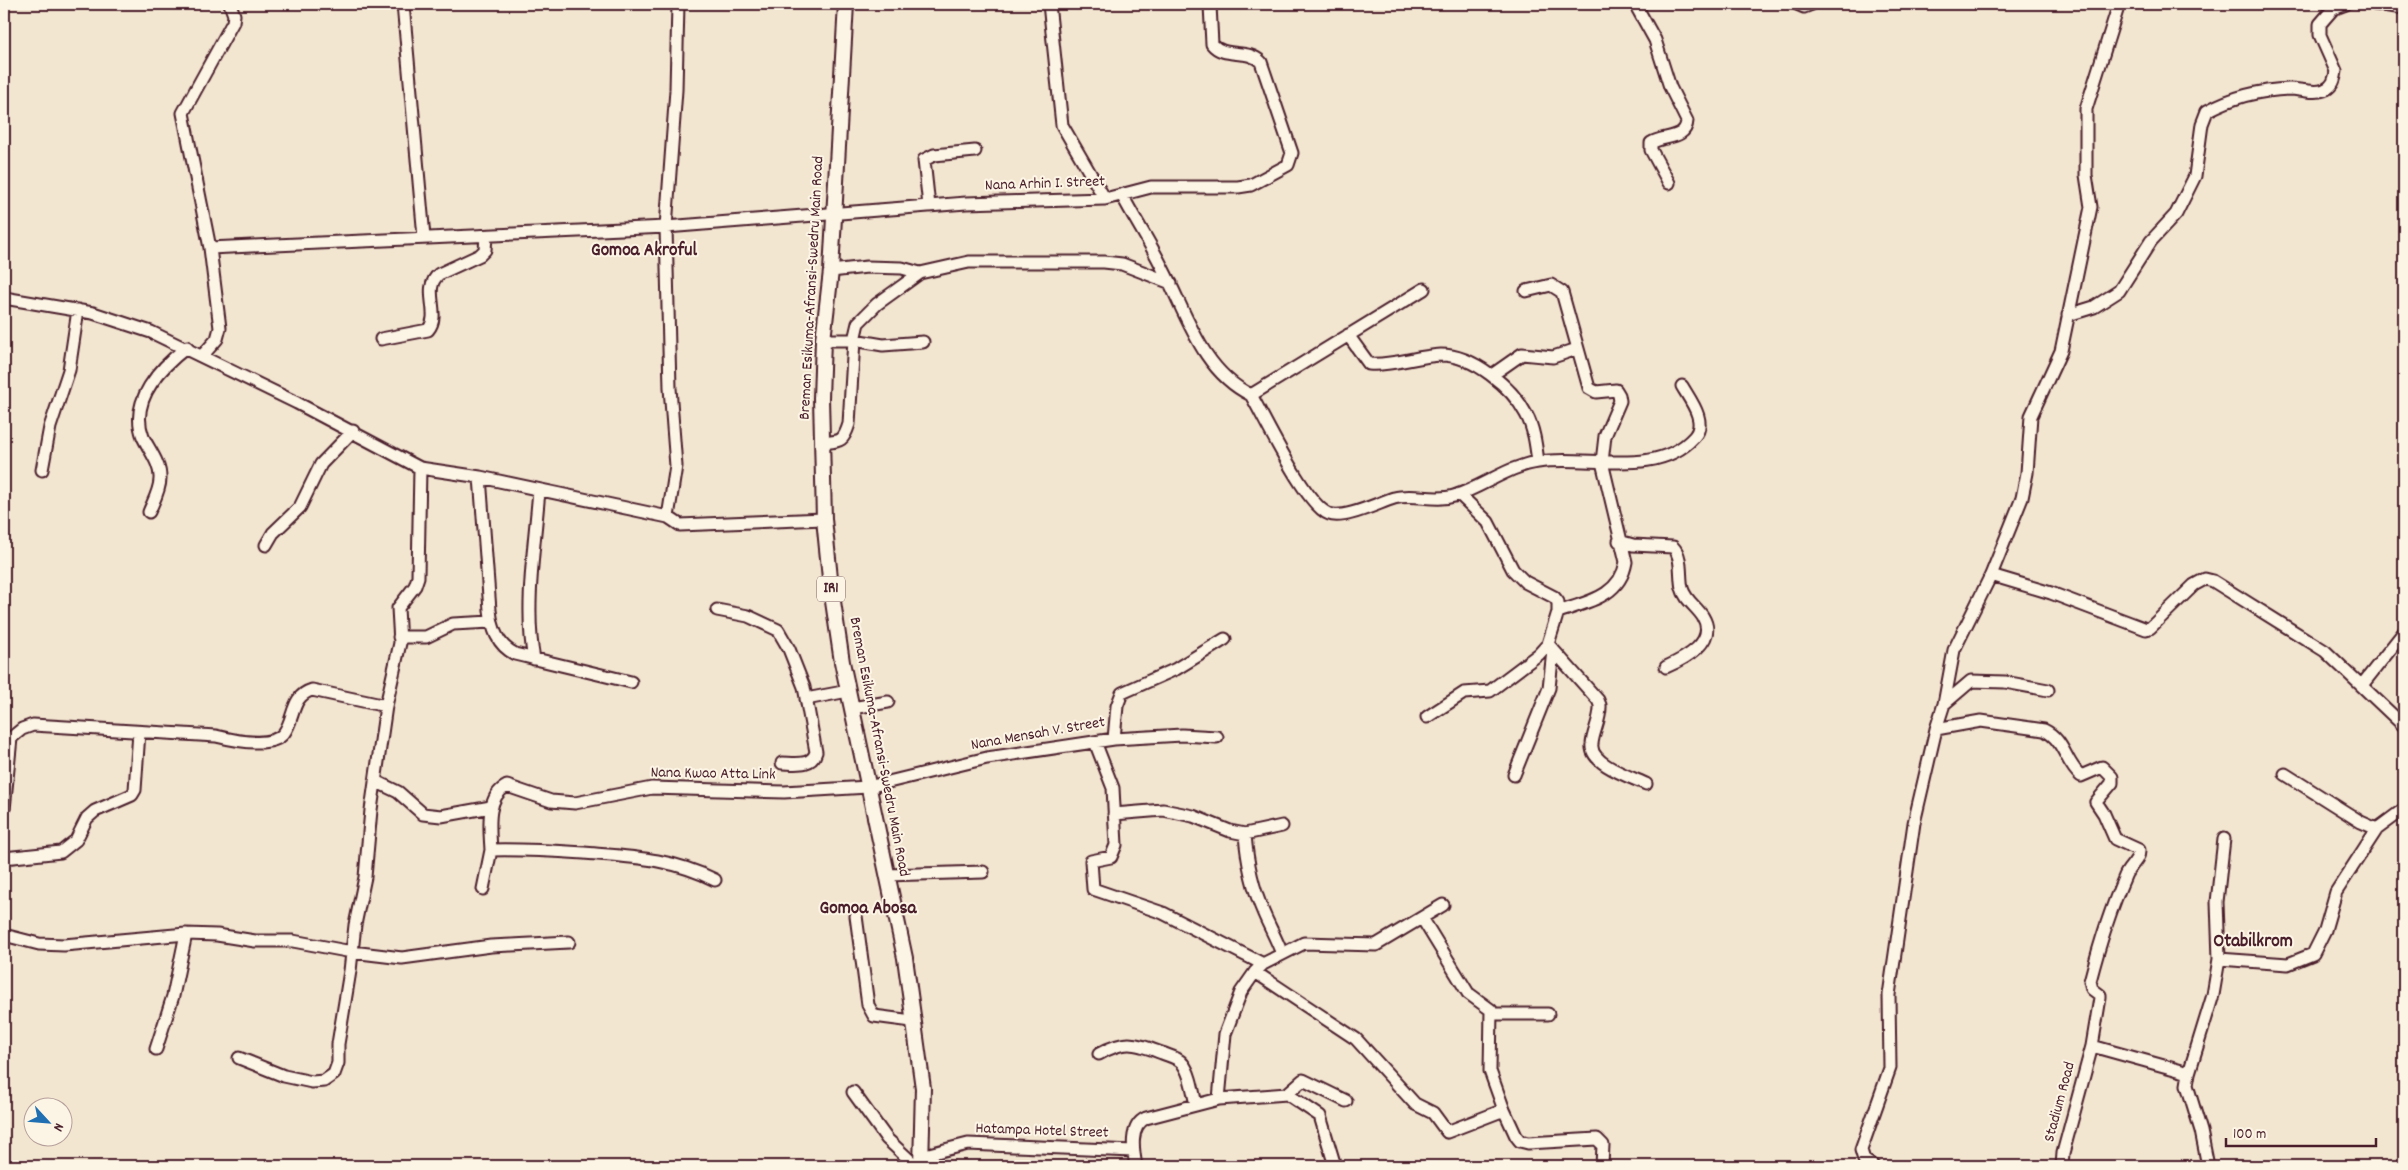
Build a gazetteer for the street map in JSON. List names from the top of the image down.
{
  "streets": {
    "main road": ["Breman Esikuma-Afransi-Swedru Main Road", "IR1"],
    "street": [
      "Nana Arhin I. Street",
      "Nana Mensah V. Street",
      "Nana Kwao Atta Link",
      "Stadium Road",
      "Hatampa Hotel Street"
    ]
  },
  "crossings": [
    ["Nana Arhin I. Street", "Breman Esikuma-Afransi-Swedru Main Road"],
    ["Breman Esikuma-Afransi-Swedru Main Road", "Nana Mensah V. Street"],
    ["Breman Esikuma-Afransi-Swedru Main Road", "Nana Kwao Atta Link"],
    ["Breman Esikuma-Afransi-Swedru Main Road", "Hatampa Hotel Street"],
    ["Nana Mensah V. Street", "Nana Kwao Atta Link"]
  ],
  "districts": ["Gomoa Akroful", "Gomoa Abosa", "Otabilkrom"],
  "scale_bar": "100 m",
  "north": "bottom right"
}
